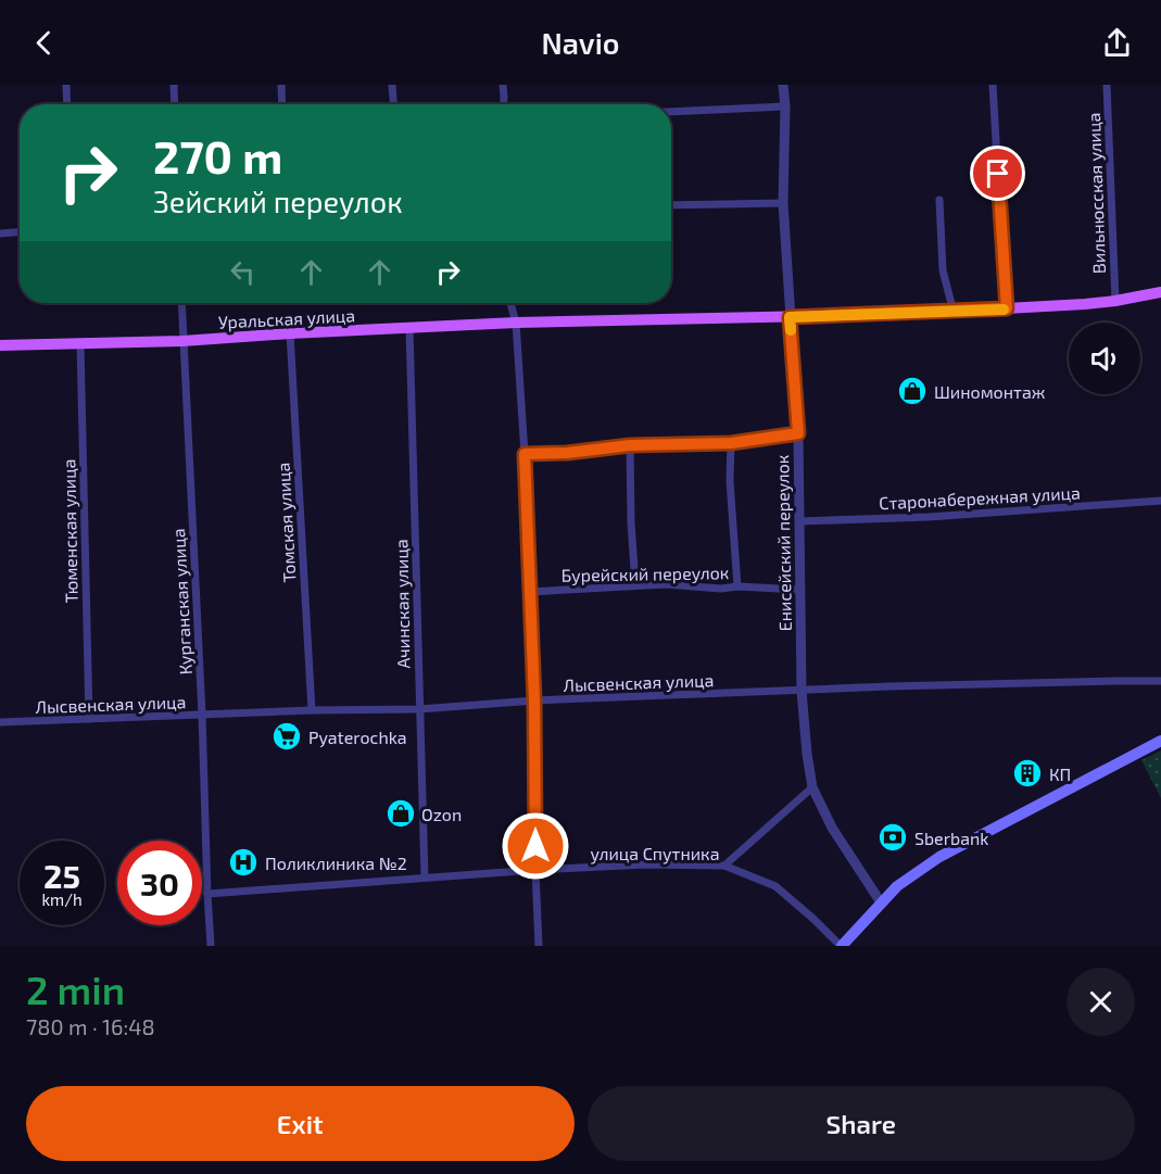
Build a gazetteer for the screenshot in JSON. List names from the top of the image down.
{
  "streets": {
    "main road": ["Уральская улица"],
    "street": [
      "Вильнюсская улица",
      "Старонабережная улица",
      "Томская улица",
      "Тюменская улица",
      "Енисейский переулок",
      "Бурейский переулок",
      "Курганская улица",
      "Ачинская улица",
      "Лысвенская улица",
      "улица Спутника"
    ]
  },
  "crossings": [
    ["Вильнюсская улица", "Уральская улица"],
    ["Уральская улица", "Томская улица"],
    ["Уральская улица", "Тюменская улица"],
    ["Уральская улица", "Енисейский переулок"],
    ["Уральская улица", "Курганская улица"],
    ["Уральская улица", "Ачинская улица"],
    ["Старонабережная улица", "Енисейский переулок"],
    ["Томская улица", "Лысвенская улица"],
    ["Тюменская улица", "Лысвенская улица"],
    ["Енисейский переулок", "Бурейский переулок"],
    ["Енисейский переулок", "Лысвенская улица"],
    ["Курганская улица", "Лысвенская улица"],
    ["Курганская улица", "улица Спутника"],
    ["Ачинская улица", "Лысвенская улица"],
    ["Ачинская улица", "улица Спутника"]
  ],
  "places": {
    "shop": ["Шиномонтаж", "Ozon"],
    "supermarket": ["Pyaterochka"],
    "building": ["КП"],
    "bank": ["Sberbank"],
    "hospital": ["Поликлиника №2"]
  },
  "page": {
    "header": "Navio",
    "turn": ["270 m", "Зейский переулок"],
    "speed": "25 km/h",
    "limit": "30",
    "heading": ["2 min", "780 m · 16:48"],
    "buttons": ["Exit", "Share"]
  }
}
